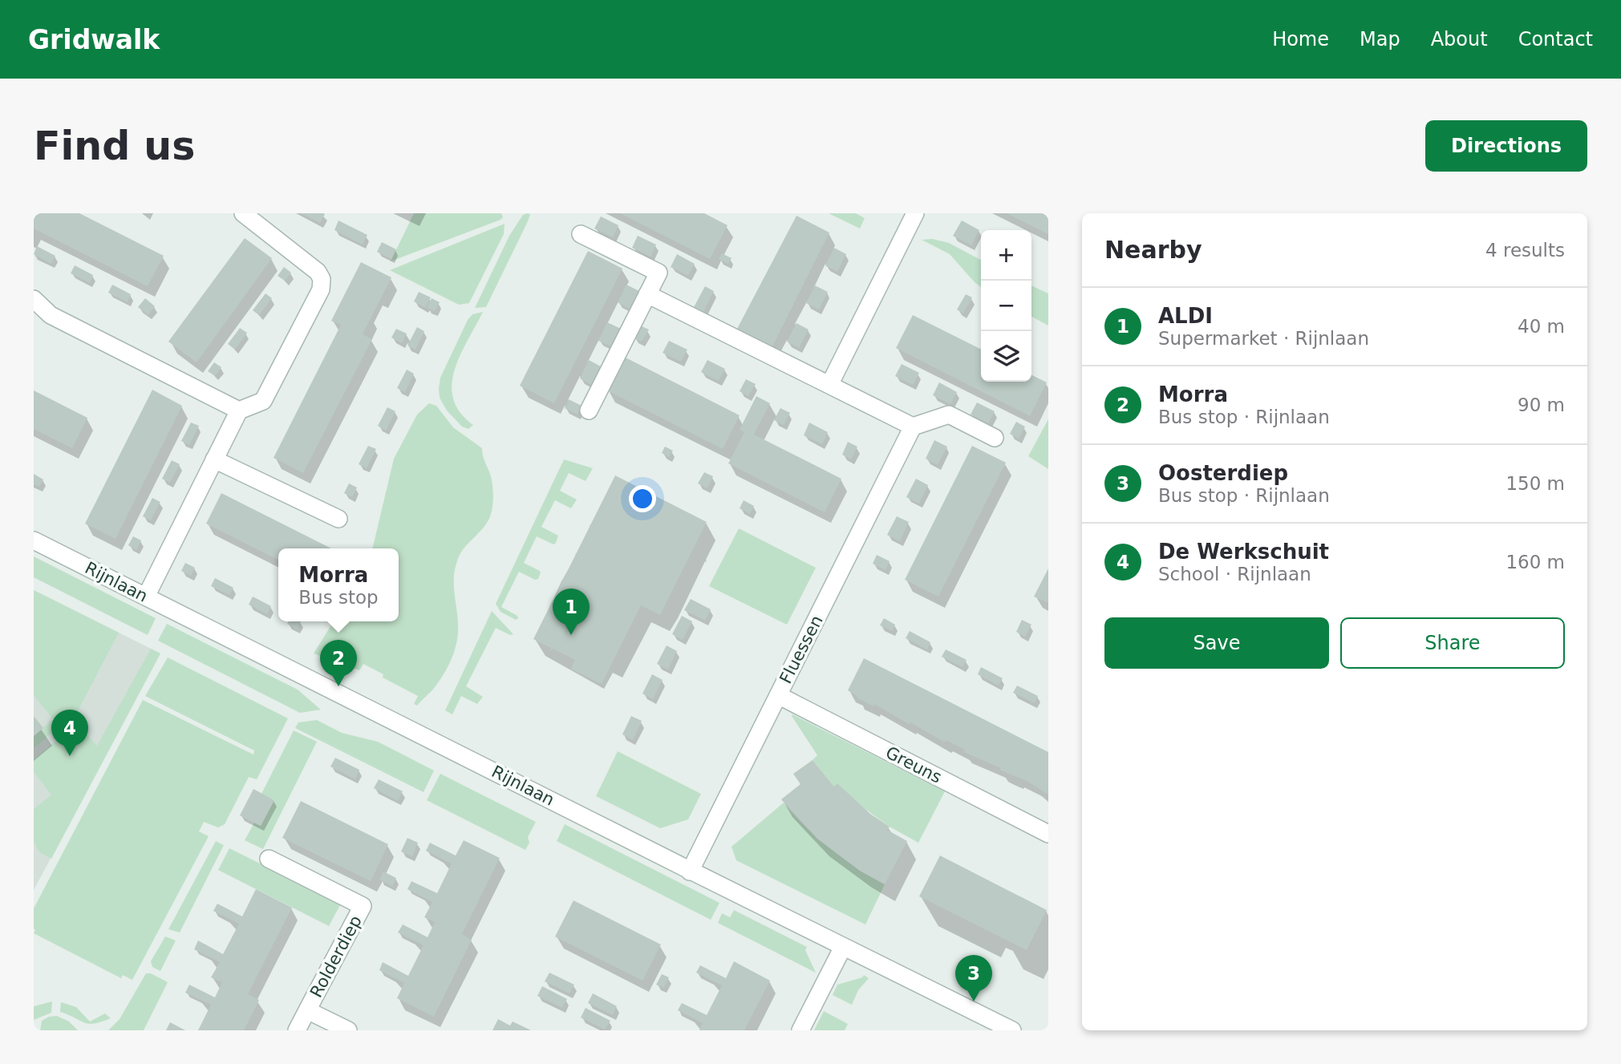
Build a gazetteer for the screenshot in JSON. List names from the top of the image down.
{
  "streets": {
    "street": [
      "Rijnlaan",
      "Fluessen",
      "Greuns",
      "Rolderdiep"
    ]
  },
  "crossings": [
    ["Rijnlaan", "Fluessen"],
    ["Fluessen", "Greuns"]
  ],
  "page": {
    "header": "Gridwalk",
    "nav": [
      "Home",
      "Map",
      "About",
      "Contact"
    ],
    "buttons": [
      "Directions",
      ["Save", "Share"]
    ],
    "title": "Find us",
    "heading": ["Nearby", "4 results"],
    "map_buttons": ["+", "−"],
    "list": [
      {
        "mark": "1",
        "name": "ALDI",
        "note": "Supermarket · Rijnlaan",
        "value": "40 m"
      },
      {
        "mark": "2",
        "name": "Morra",
        "note": "Bus stop · Rijnlaan",
        "value": "90 m"
      },
      {
        "mark": "3",
        "name": "Oosterdiep",
        "note": "Bus stop · Rijnlaan",
        "value": "150 m"
      },
      {
        "mark": "4",
        "name": "De Werkschuit",
        "note": "School · Rijnlaan",
        "value": "160 m"
      }
    ],
    "popup": ["Morra", "Bus stop"],
    "pins": [
      "1",
      "2",
      "4",
      "3"
    ]
  }
}
